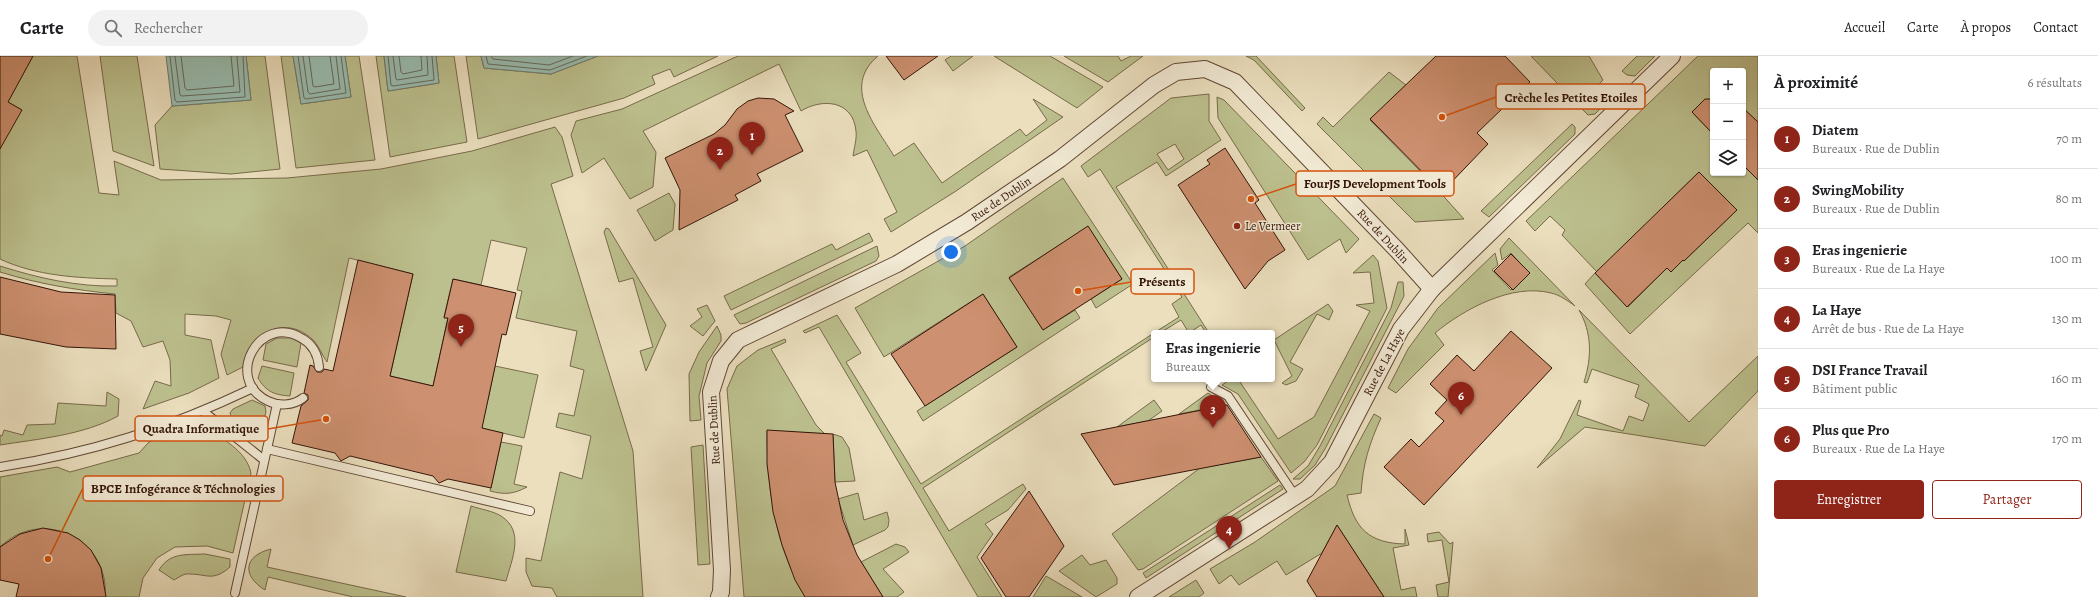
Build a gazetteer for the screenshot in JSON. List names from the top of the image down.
{
  "streets": {
    "street": ["Rue de Dublin", "Rue de La Haye"]
  },
  "crossings": [
    ["Rue de Dublin", "Rue de La Haye"]
  ],
  "places": [
    "Crèche les Petites Etoiles",
    "FourJS Development Tools",
    "Le Vermeer",
    "Présents",
    "Quadra Informatique",
    "BPCE Infogérance & Téchnologies"
  ],
  "page": {
    "header": "Carte",
    "search": "Rechercher",
    "nav": [
      "Accueil",
      "Carte",
      "À propos",
      "Contact"
    ],
    "heading": ["À proximité", "6 résultats"],
    "map_buttons": ["+", "−"],
    "list": [
      {
        "mark": "1",
        "name": "Diatem",
        "note": "Bureaux · Rue de Dublin",
        "value": "70 m"
      },
      {
        "mark": "2",
        "name": "SwingMobility",
        "note": "Bureaux · Rue de Dublin",
        "value": "80 m"
      },
      {
        "mark": "3",
        "name": "Eras ingenierie",
        "note": "Bureaux · Rue de La Haye",
        "value": "100 m"
      },
      {
        "mark": "4",
        "name": "La Haye",
        "note": "Arrêt de bus · Rue de La Haye",
        "value": "130 m"
      },
      {
        "mark": "5",
        "name": "DSI France Travail",
        "note": "Bâtiment public",
        "value": "160 m"
      },
      {
        "mark": "6",
        "name": "Plus que Pro",
        "note": "Bureaux · Rue de La Haye",
        "value": "170 m"
      }
    ],
    "pins": [
      "1",
      "2",
      "5",
      "6",
      "3",
      "4"
    ],
    "popup": ["Eras ingenierie", "Bureaux"],
    "buttons": ["Enregistrer", "Partager"]
  }
}
